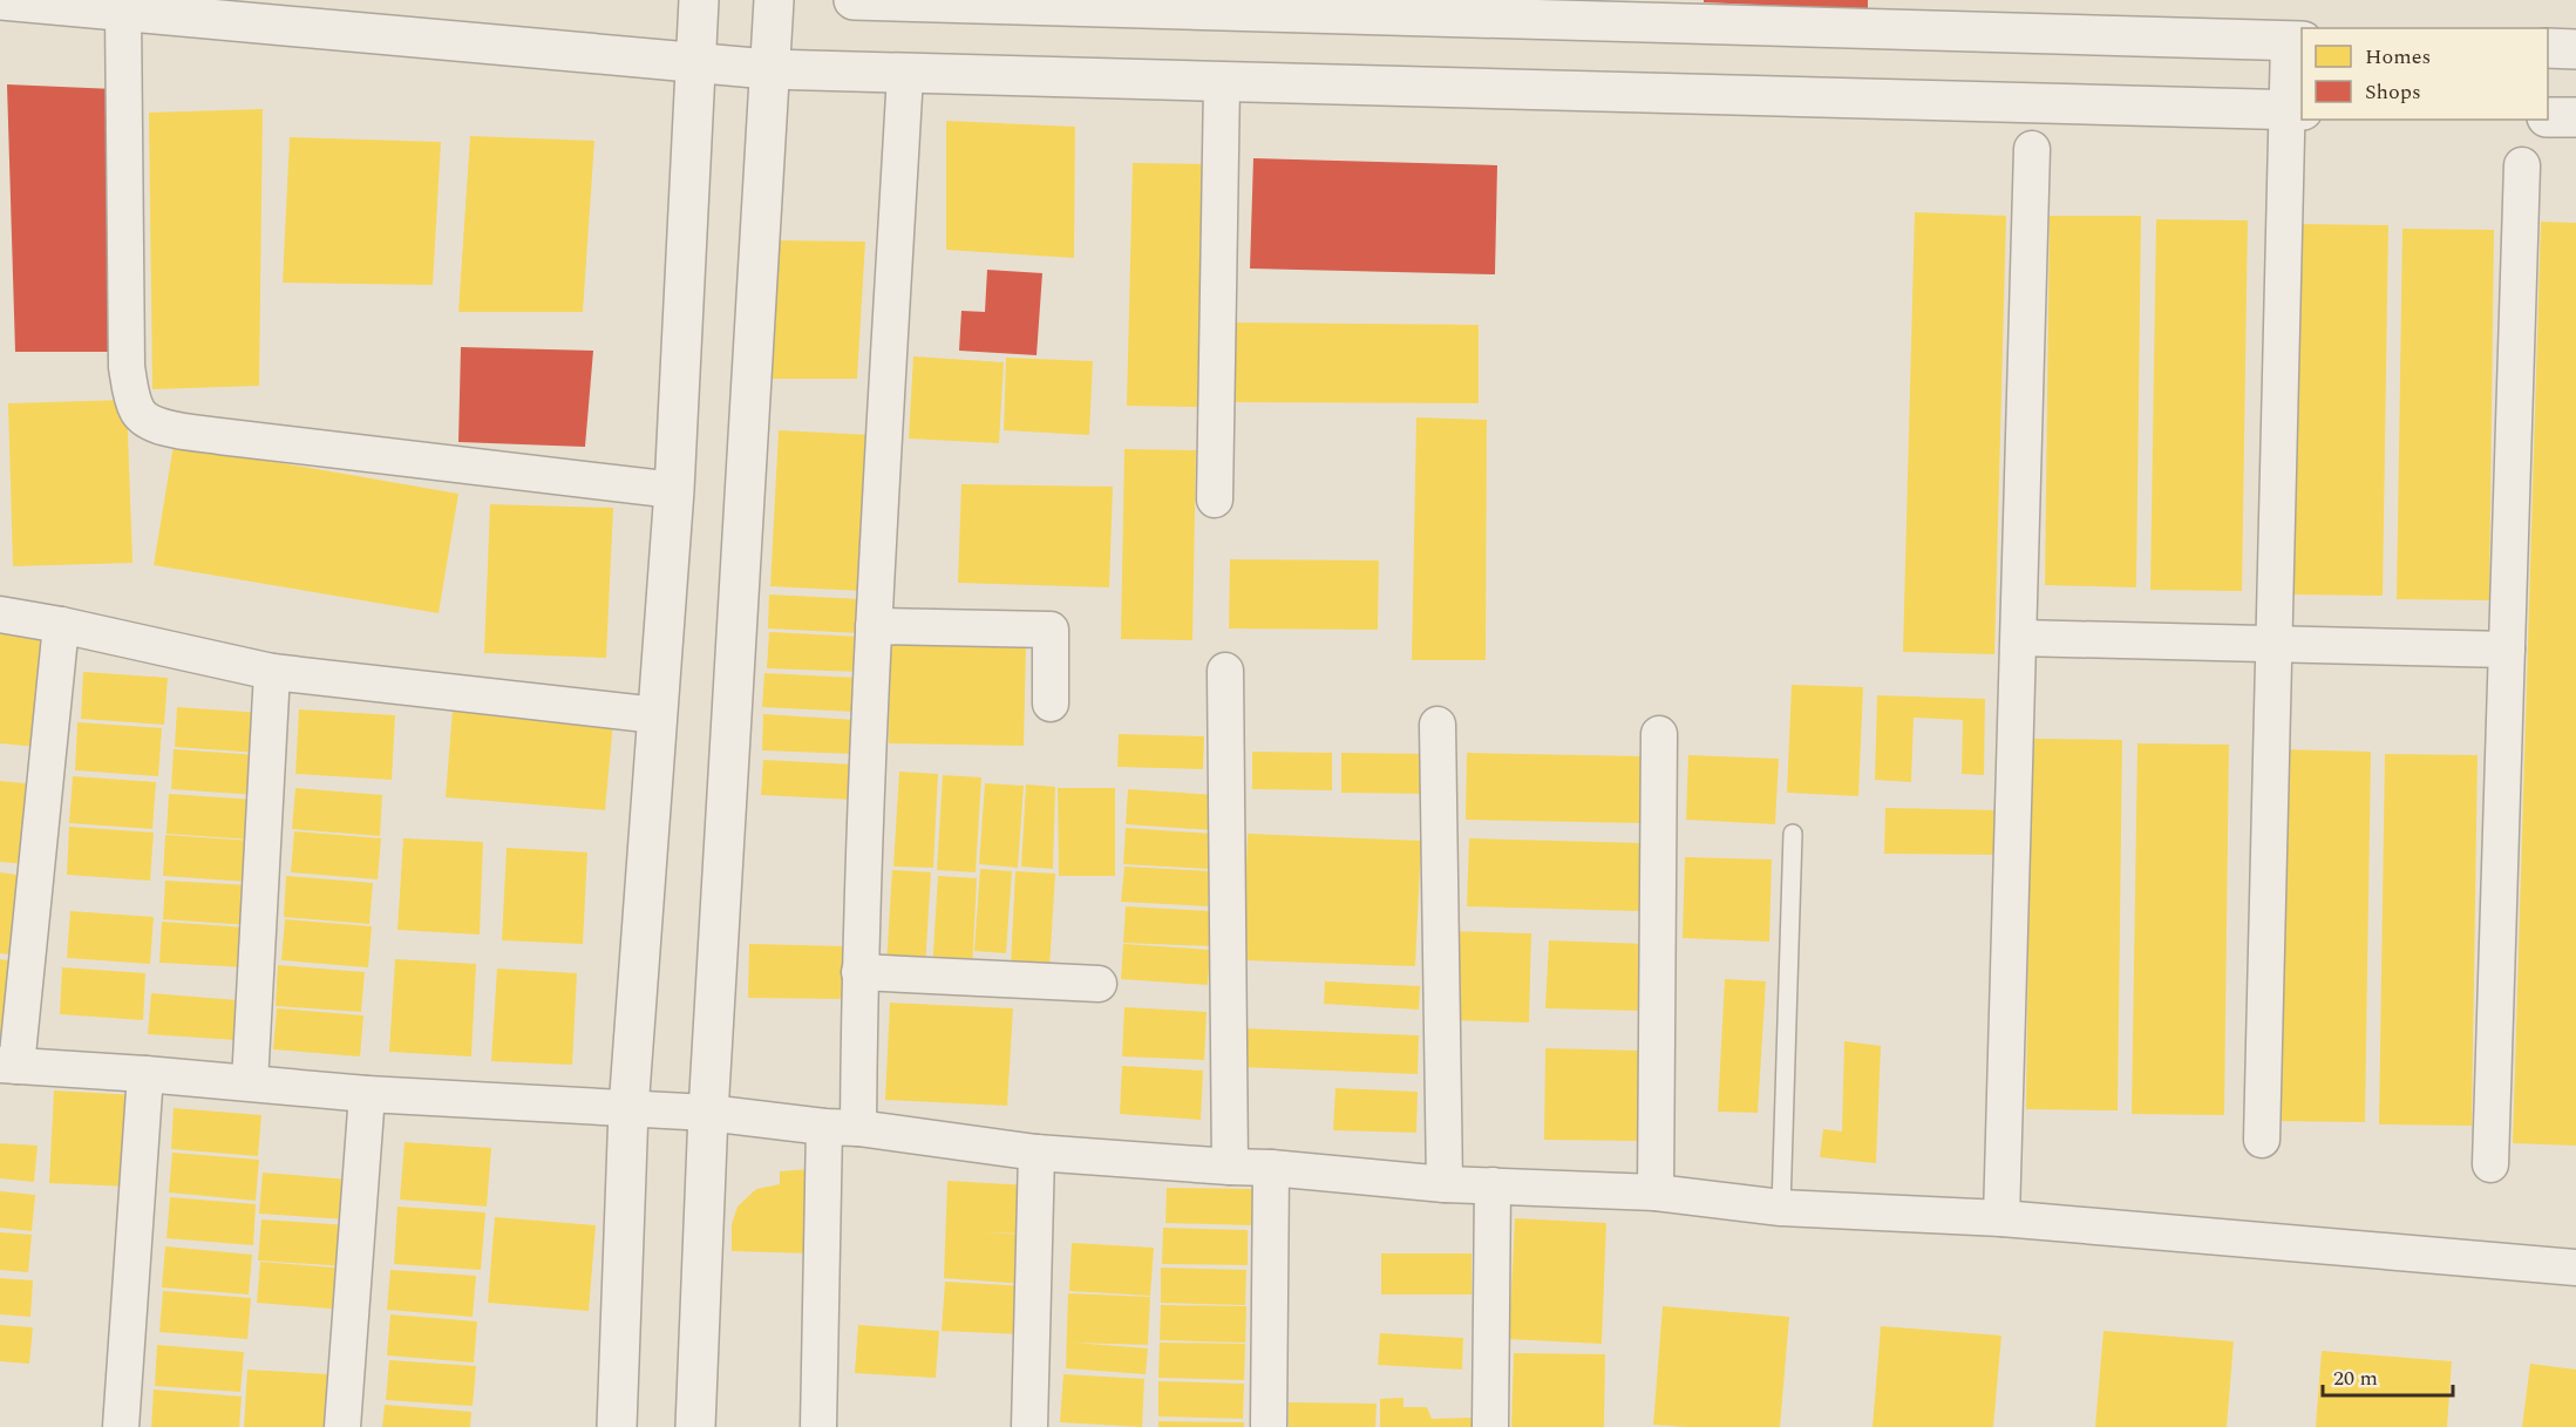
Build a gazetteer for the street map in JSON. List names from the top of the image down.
{
  "legend": ["Homes", "Shops"],
  "scale_bar": "20 m"
}
